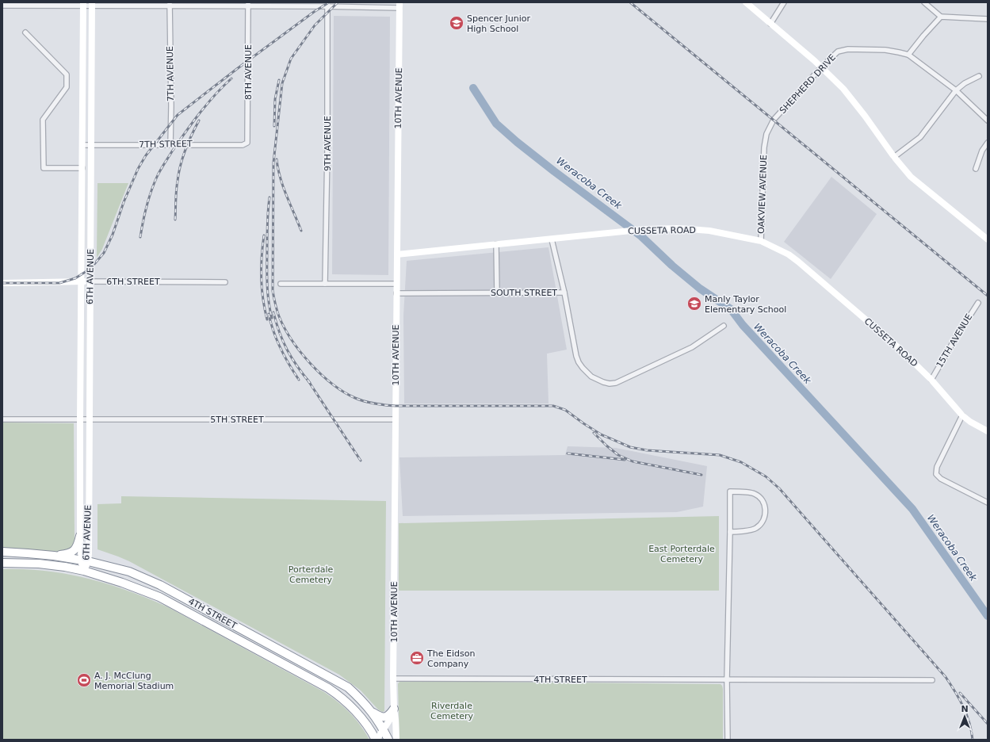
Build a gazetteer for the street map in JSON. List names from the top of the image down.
{
  "streets": {
    "highway": ["4TH STREET"],
    "main road": [
      "10TH AVENUE",
      "CUSSETA ROAD",
      "6TH AVENUE",
      "6TH STREET"
    ],
    "street": [
      "8TH AVENUE",
      "7TH AVENUE",
      "SHEPHERD DRIVE",
      "9TH AVENUE",
      "7TH STREET",
      "OAKVIEW AVENUE",
      "SOUTH STREET",
      "15TH AVENUE",
      "5TH STREET"
    ]
  },
  "crossings": [
    ["8TH AVENUE", "7TH STREET"],
    ["7TH AVENUE", "7TH STREET"],
    ["SHEPHERD DRIVE", "OAKVIEW AVENUE"],
    ["10TH AVENUE", "CUSSETA ROAD"],
    ["10TH AVENUE", "SOUTH STREET"],
    ["10TH AVENUE", "5TH STREET"],
    ["10TH AVENUE", "4TH STREET"],
    ["7TH STREET", "6TH AVENUE"],
    ["OAKVIEW AVENUE", "CUSSETA ROAD"],
    ["CUSSETA ROAD", "15TH AVENUE"],
    ["6TH AVENUE", "6TH STREET"],
    ["6TH AVENUE", "5TH STREET"],
    ["6TH AVENUE", "4TH STREET"]
  ],
  "water": ["Weracoba Creek"],
  "parks": ["East Porterdale Cemetery", "Porterdale Cemetery", "Riverdale Cemetery"],
  "places": {
    "school or university": ["Spencer Junior High School", "Manly Taylor Elementary School"],
    "office": ["The Eidson Company"],
    "sports": ["A. J. McClung Memorial Stadium"]
  },
  "north": "top"
}
